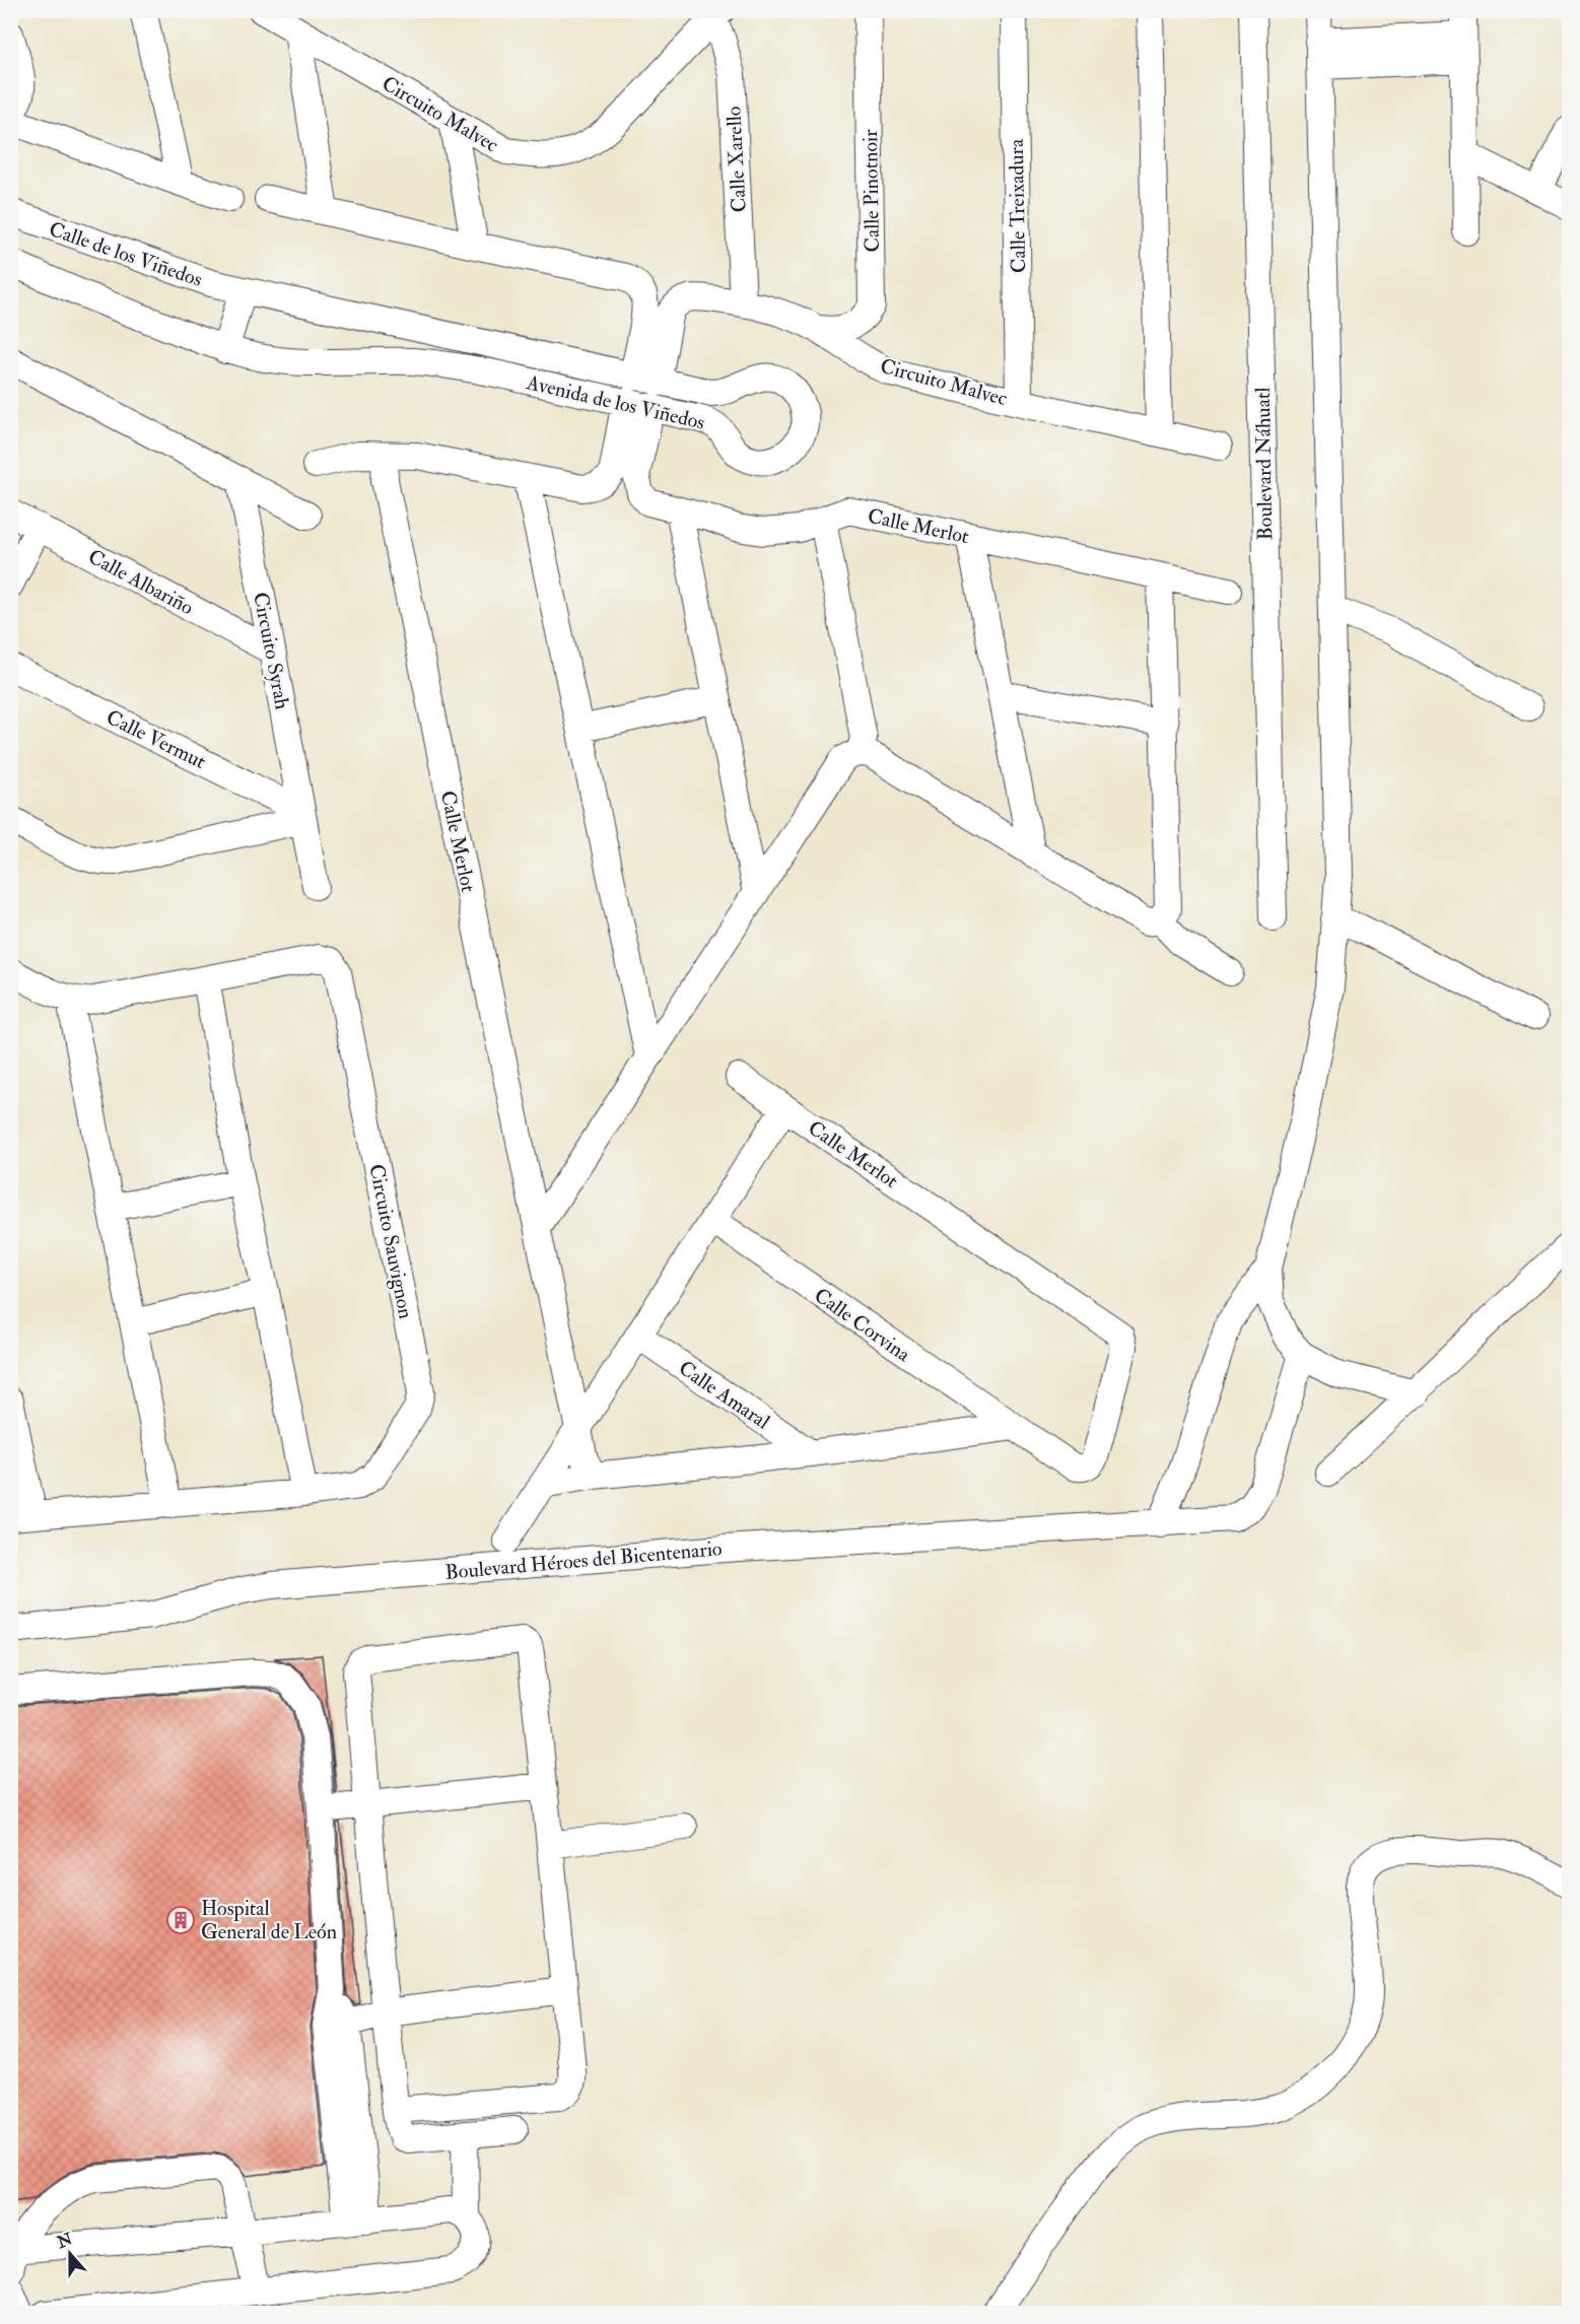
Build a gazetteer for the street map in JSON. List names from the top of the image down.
{
  "streets": {
    "street": [
      "Circuito Malvec",
      "Calle Xarello",
      "Calle Pinotnoir",
      "Calle Treixadura",
      "Calle de los Viñedos",
      "Avenida de los Viñedos",
      "Boulevard Náhuatl",
      "Calle Merlot",
      "Calle Albariño",
      "Circuito Syrah",
      "Calle Vermut",
      "Circuito Sauvignon",
      "Calle Corvina",
      "Calle Amaral",
      "Boulevard Héroes del Bicentenario"
    ]
  },
  "crossings": [
    ["Circuito Malvec", "Calle Xarello"],
    ["Circuito Malvec", "Calle Pinotnoir"],
    ["Circuito Malvec", "Calle Treixadura"],
    ["Circuito Malvec", "Avenida de los Viñedos"],
    ["Circuito Malvec", "Calle Merlot"],
    ["Calle de los Viñedos", "Avenida de los Viñedos"],
    ["Avenida de los Viñedos", "Calle Merlot"],
    ["Calle Merlot", "Calle Corvina"],
    ["Calle Albariño", "Circuito Syrah"],
    ["Circuito Syrah", "Calle Vermut"]
  ],
  "places": {
    "building": ["Hospital General de León"]
  },
  "north": "top"
}
